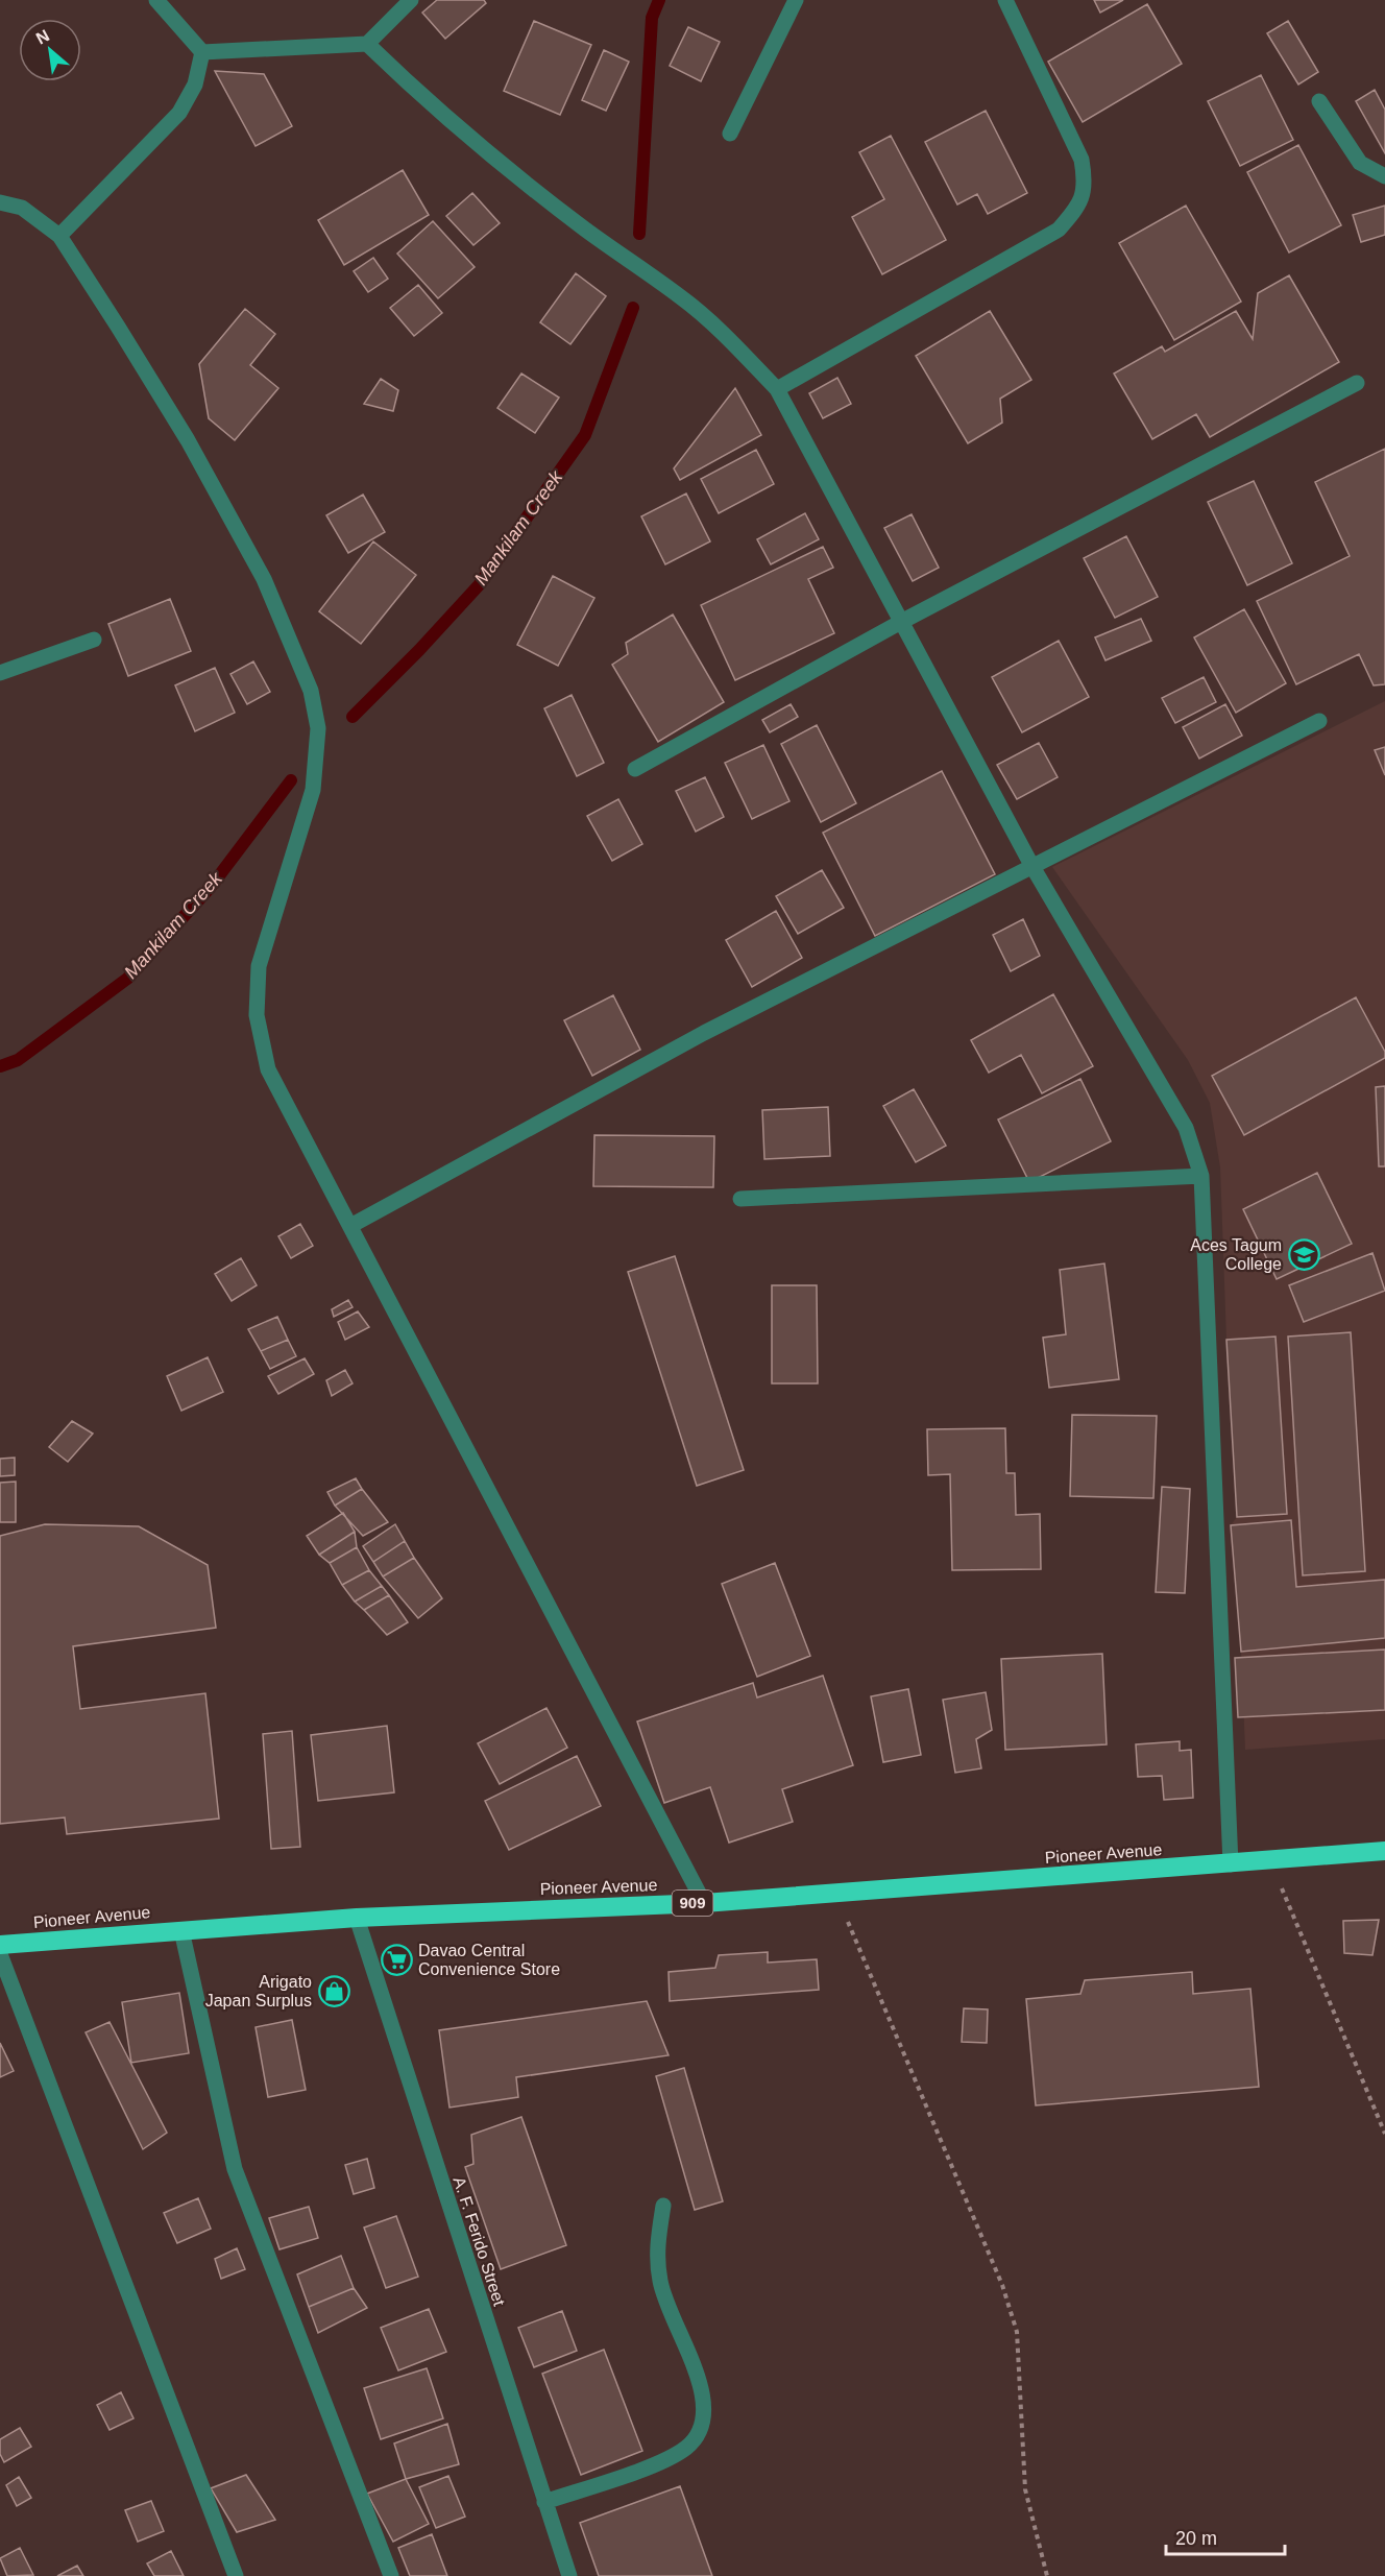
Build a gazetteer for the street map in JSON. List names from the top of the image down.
{
  "streets": {
    "highway": ["Pioneer Avenue", "909"],
    "street": ["A. F. Ferido Street"]
  },
  "crossings": [
    ["Pioneer Avenue", "A. F. Ferido Street"]
  ],
  "water": ["Mankilam Creek"],
  "places": {
    "school or university": ["Aces Tagum College"],
    "supermarket": ["Davao Central Convenience Store"],
    "shop": ["Arigato Japan Surplus"]
  },
  "scale_bar": "20 m",
  "north": "top left"
}
